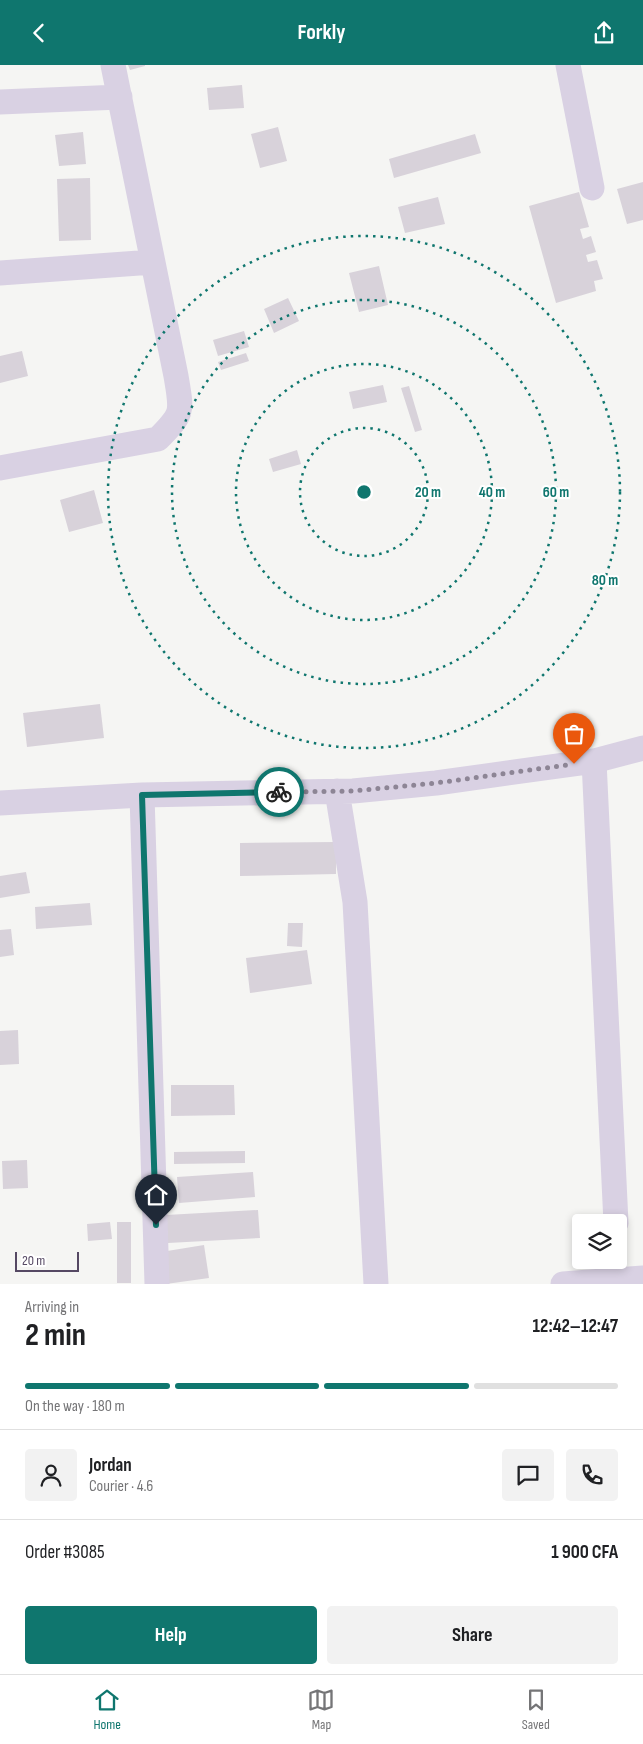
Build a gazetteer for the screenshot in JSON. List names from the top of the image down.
{
  "scale_bar": "20 m",
  "page": {
    "header": "Forkly",
    "scale": "20 m",
    "heading": ["2 min", "Arriving in", "12:42–12:47"],
    "panel": [
      "Jordan",
      "Courier · 4.6",
      "Order #3085",
      "1 900 CFA"
    ],
    "bar": "On the way · 180 m",
    "buttons": ["Help", "Share"],
    "tabs": ["Home", "Map", "Saved"]
  },
  "rings": [
    "20 m",
    "40 m",
    "60 m",
    "80 m"
  ]
}
